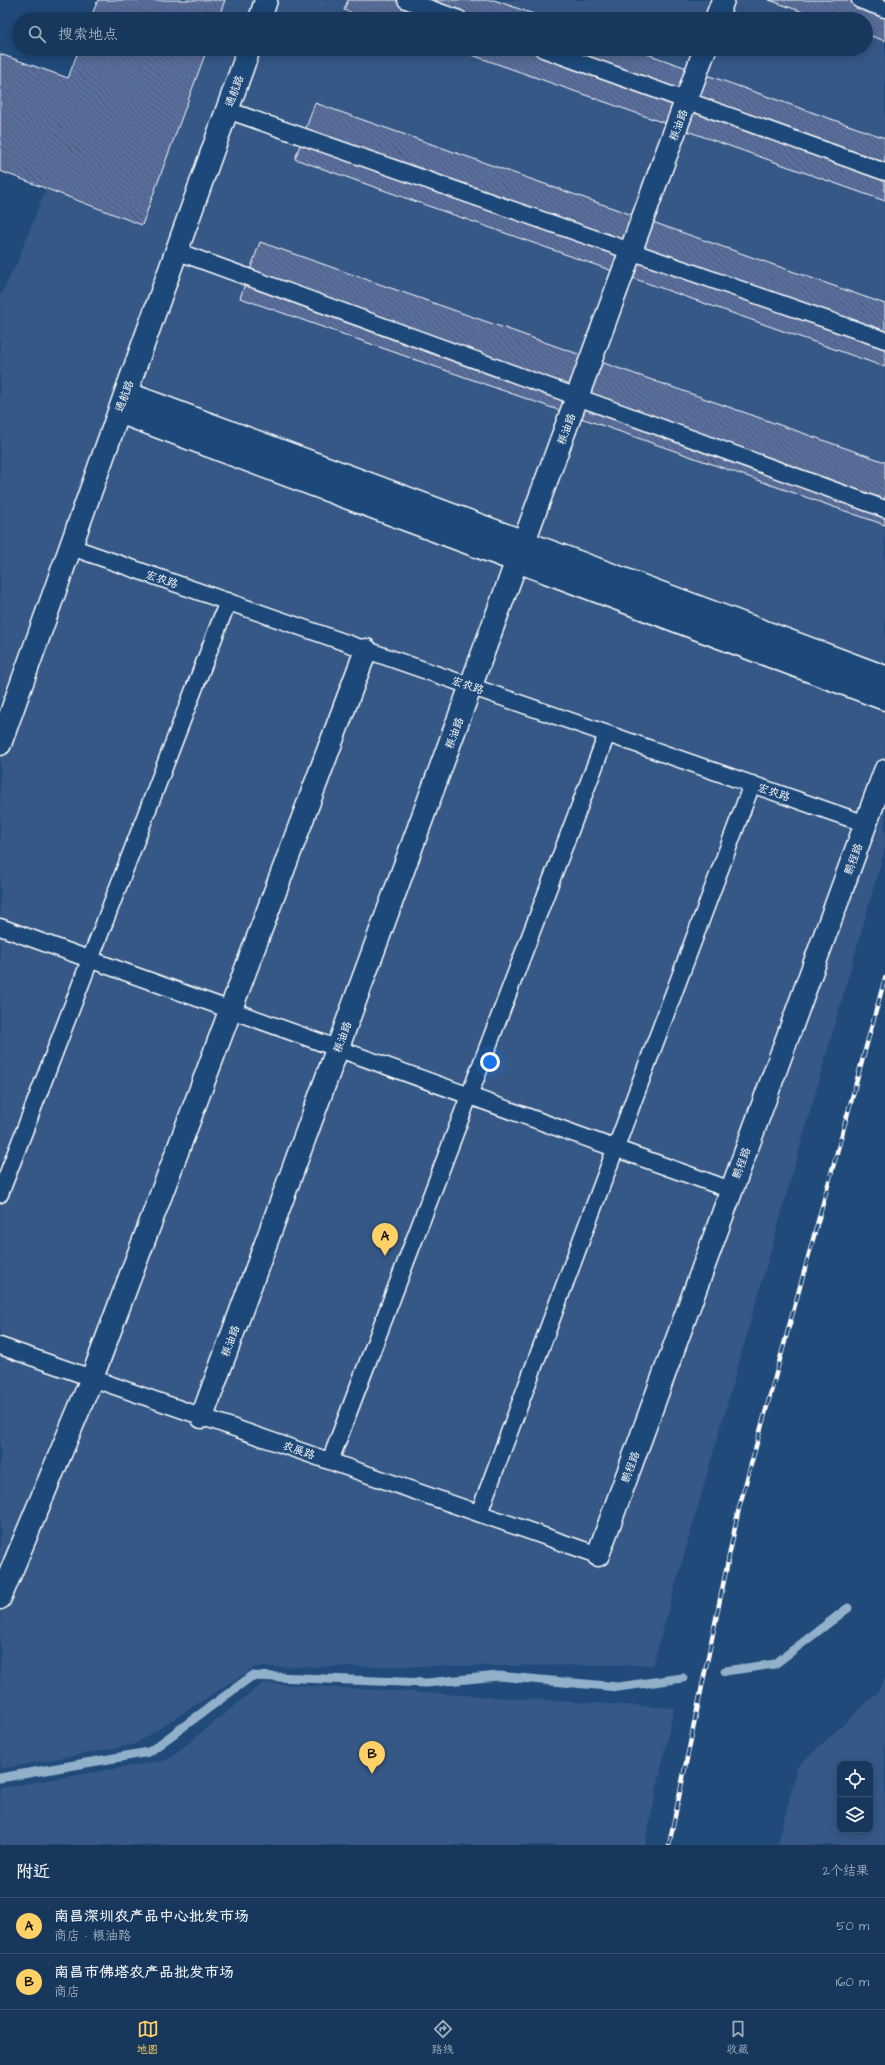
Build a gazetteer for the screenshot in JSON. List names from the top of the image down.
{
  "streets": {
    "street": ["通航路", "粮油路", "鹏程路"],
    "lane": ["宏农路", "农展路"]
  },
  "crossings": [
    ["通航路", "宏农路"],
    ["粮油路", "宏农路"],
    ["粮油路", "农展路"],
    ["宏农路", "鹏程路"],
    ["鹏程路", "农展路"]
  ],
  "page": {
    "search": "搜索地点",
    "pins": ["A", "B"],
    "heading": ["附近", "2个结果"],
    "list": [
      {
        "mark": "A",
        "name": "南昌深圳农产品中心批发市场",
        "note": "商店 · 粮油路",
        "value": "50 m"
      },
      {
        "mark": "B",
        "name": "南昌市佛塔农产品批发市场",
        "note": "商店",
        "value": "160 m"
      }
    ],
    "nav": ["地图", "路线", "收藏"]
  }
}
